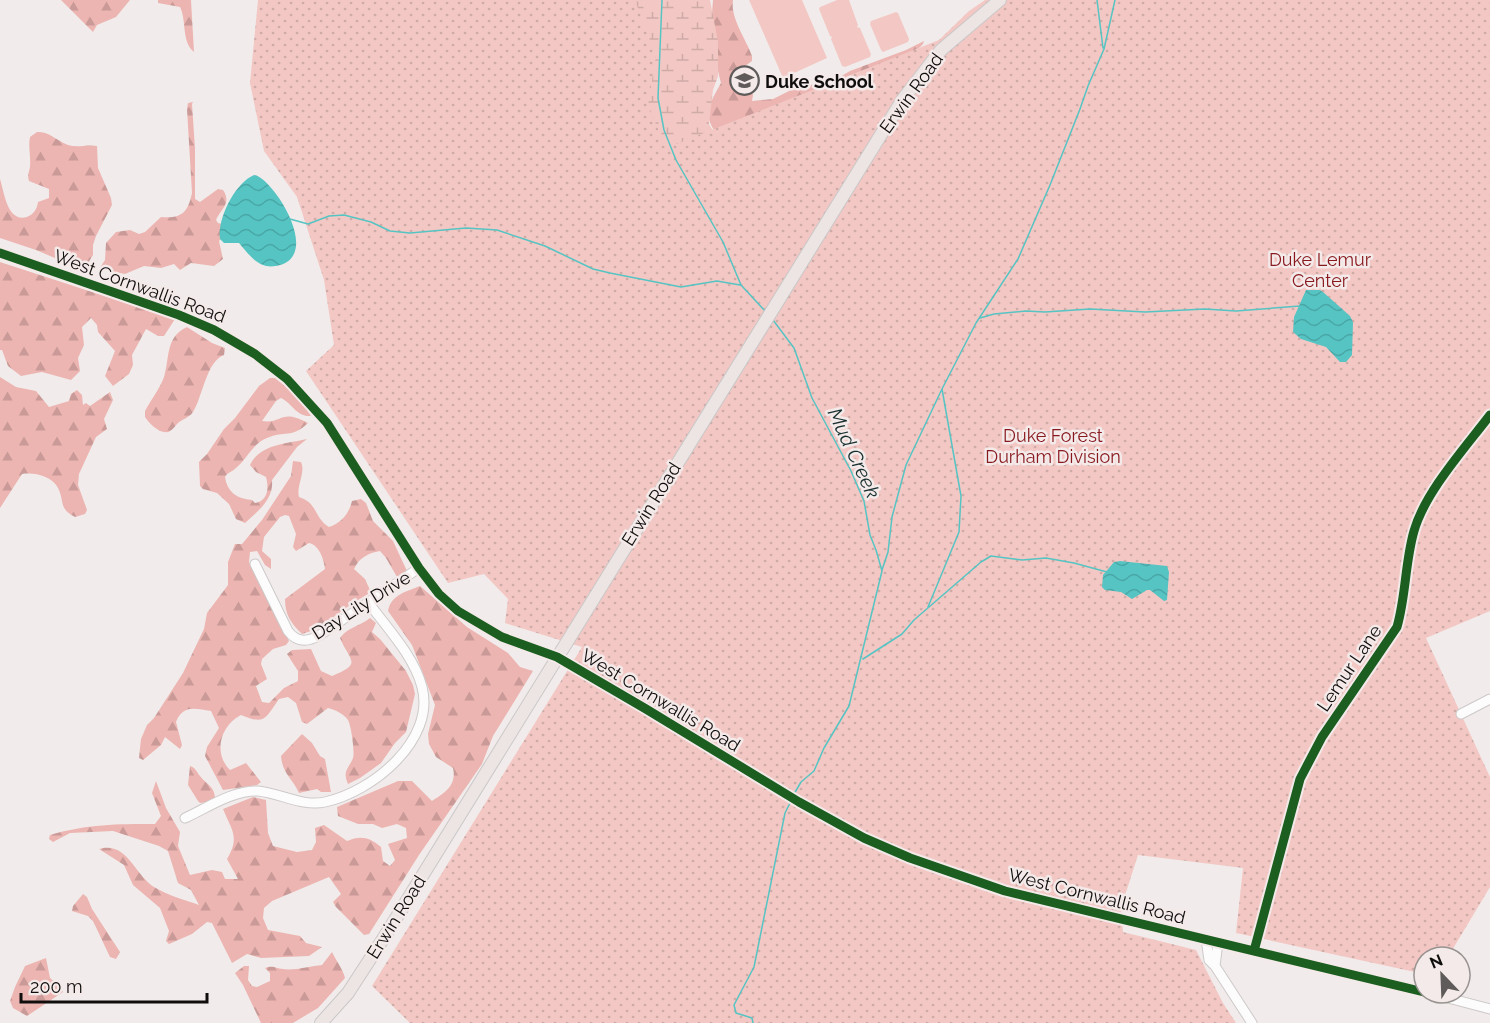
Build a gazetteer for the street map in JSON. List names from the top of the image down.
{
  "streets": {
    "main road": ["Erwin Road"],
    "street": ["West Cornwallis Road", "Day Lily Drive", "Lemur Lane"]
  },
  "crossings": [
    ["Erwin Road", "West Cornwallis Road"],
    ["West Cornwallis Road", "Day Lily Drive"],
    ["West Cornwallis Road", "Lemur Lane"]
  ],
  "water": ["Mud Creek"],
  "parks": ["Duke Lemur Center", "Duke Forest Durham Division"],
  "places": {
    "school or university": ["Duke School"]
  },
  "scale_bar": "200 m",
  "north": "top left"
}
